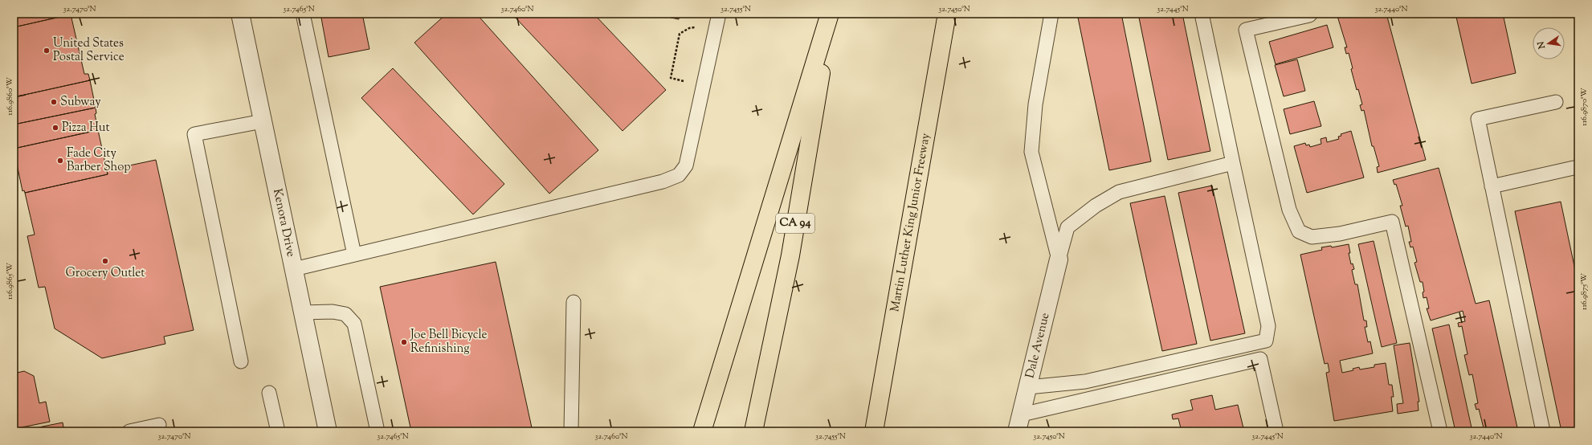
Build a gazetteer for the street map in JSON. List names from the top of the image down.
{
  "streets": {
    "highway": ["Martin Luther King Junior Freeway", "CA 94"],
    "street": ["Kenora Drive", "Dale Avenue"]
  },
  "places": [
    "United States Postal Service",
    "Subway",
    "Pizza Hut",
    "Fade City Barber Shop",
    "Grocery Outlet",
    "Joe Bell Bicycle Refinishing"
  ],
  "north": "left",
  "coordinates": [
    "32.7470°N",
    "32.7465°N",
    "32.7460°N",
    "32.7455°N",
    "32.7450°N",
    "32.7445°N",
    "32.7440°N",
    "116.9860°W",
    "116.9870°W",
    "116.9865°W",
    "116.9875°W"
  ]
}
